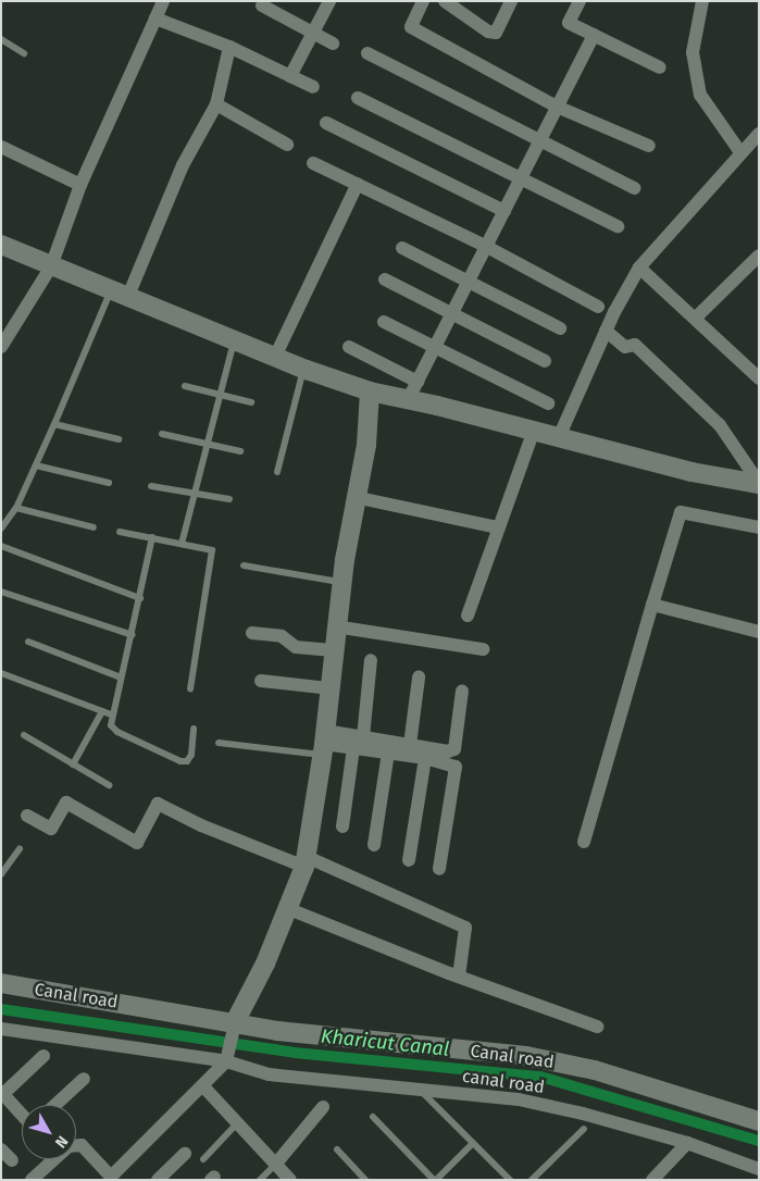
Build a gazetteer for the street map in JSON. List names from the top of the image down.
{
  "streets": {
    "street": ["Canal road", "canal road"]
  },
  "water": ["Kharicut Canal"],
  "north": "bottom right"
}
